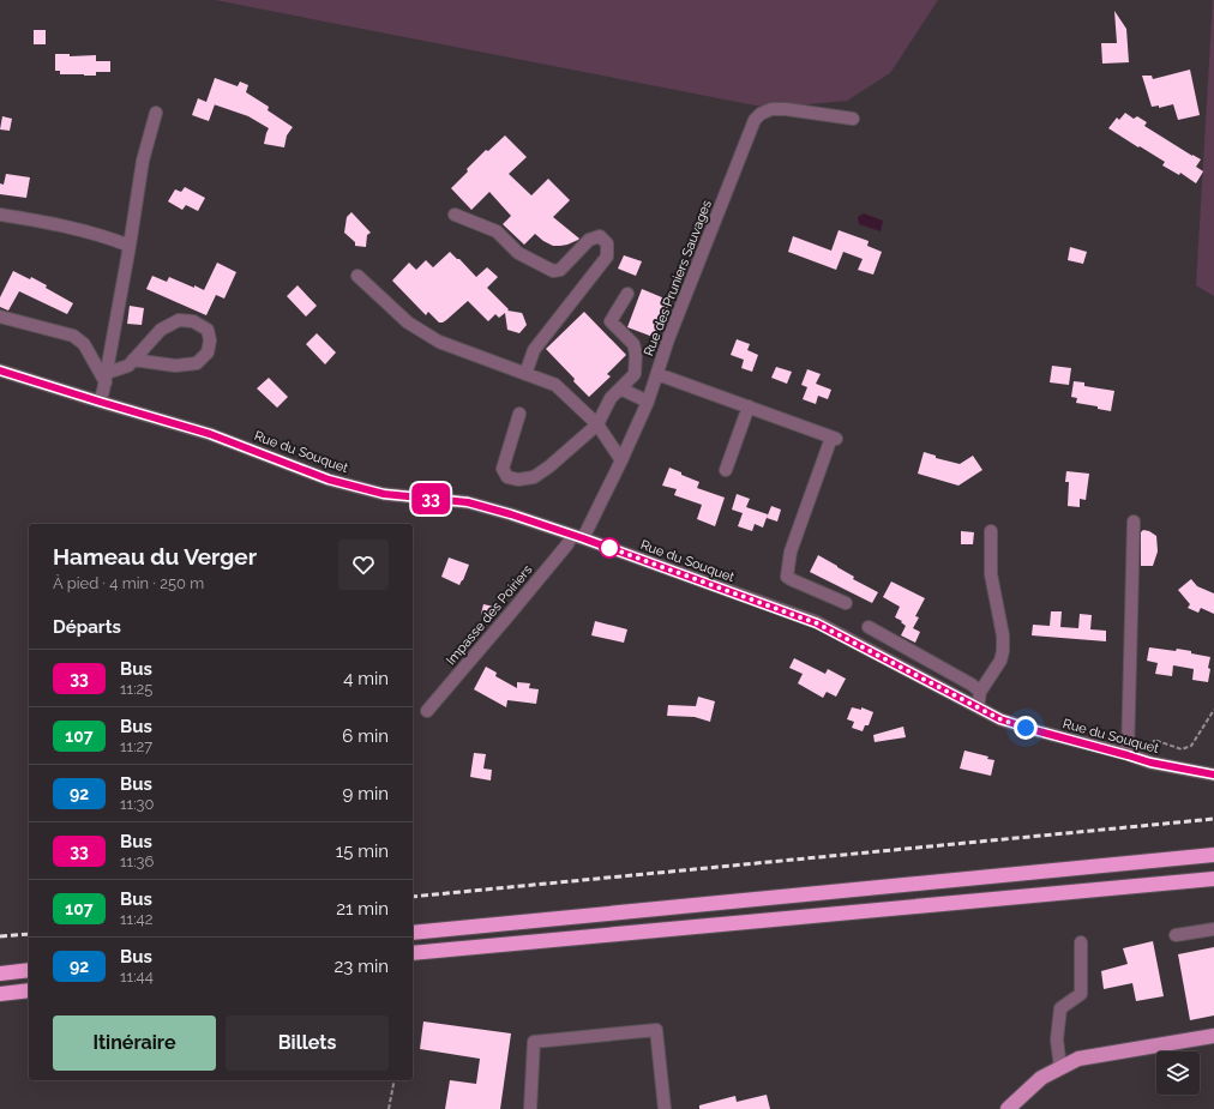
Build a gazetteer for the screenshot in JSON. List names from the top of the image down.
{
  "streets": {
    "street": ["Rue des Pruniers Sauvages", "Rue du Souquet", "Impasse des Poiriers"]
  },
  "crossings": [
    ["Rue des Pruniers Sauvages", "Rue du Souquet"],
    ["Rue des Pruniers Sauvages", "Impasse des Poiriers"],
    ["Rue du Souquet", "Impasse des Poiriers"]
  ],
  "lines": ["bus line 33"],
  "page": {
    "on_map": "33",
    "heading": [
      ["Hameau du Verger", "À pied · 4 min · 250 m"],
      "Départs"
    ],
    "list": [
      {
        "mark": "33",
        "name": "Bus",
        "note": "11:25",
        "value": "4 min"
      },
      {
        "mark": "107",
        "name": "Bus",
        "note": "11:27",
        "value": "6 min"
      },
      {
        "mark": "92",
        "name": "Bus",
        "note": "11:30",
        "value": "9 min"
      },
      {
        "mark": "33",
        "name": "Bus",
        "note": "11:36",
        "value": "15 min"
      },
      {
        "mark": "107",
        "name": "Bus",
        "note": "11:42",
        "value": "21 min"
      },
      {
        "mark": "92",
        "name": "Bus",
        "note": "11:44",
        "value": "23 min"
      }
    ],
    "buttons": ["Itinéraire", "Billets"]
  }
}
